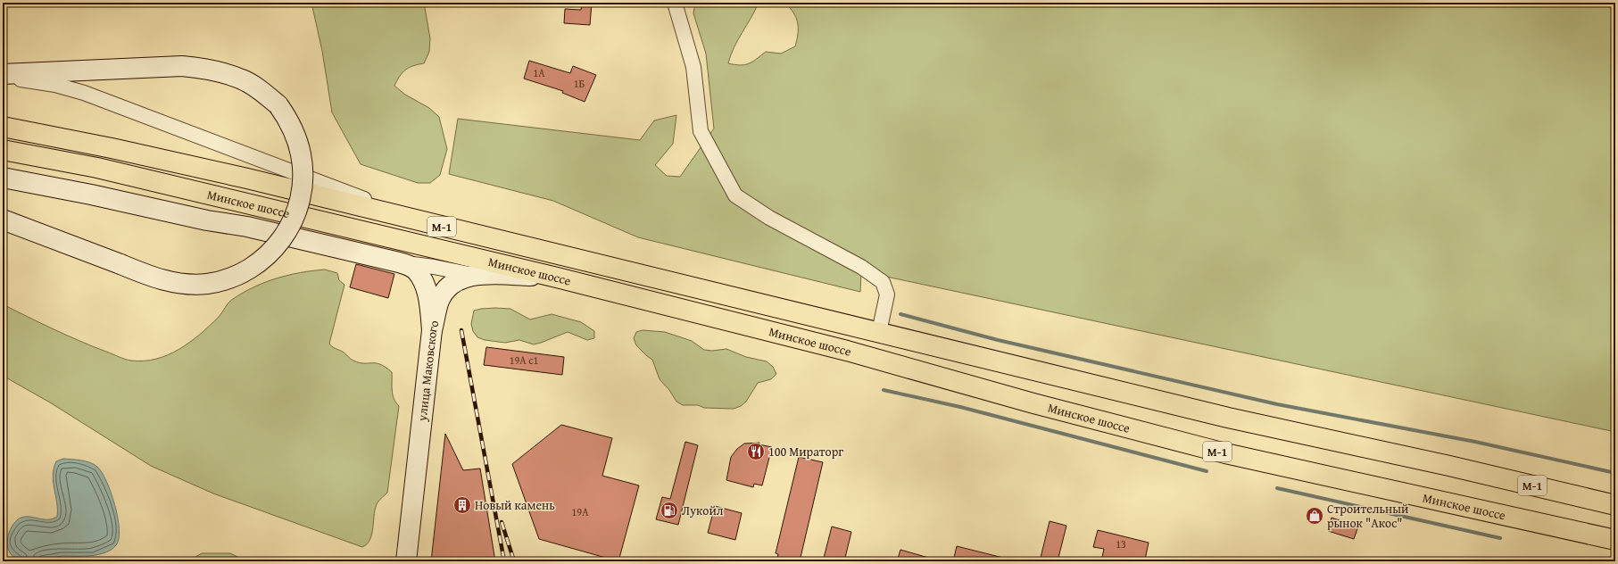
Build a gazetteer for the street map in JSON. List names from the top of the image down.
{
  "streets": {
    "highway": ["Минское шоссе", "М-1"],
    "main road": ["улица Маковского"]
  },
  "crossings": [
    ["Минское шоссе", "улица Маковского"]
  ],
  "places": {
    "restaurant": ["100 Мираторг"],
    "building": ["Новый камень"],
    "fuel station": ["Лукойл"],
    "shop": ["Строительный рынок \"Акос\""]
  },
  "house_numbers": [
    "1А",
    "1Б",
    "19А с1",
    "19А",
    "13"
  ]
}
